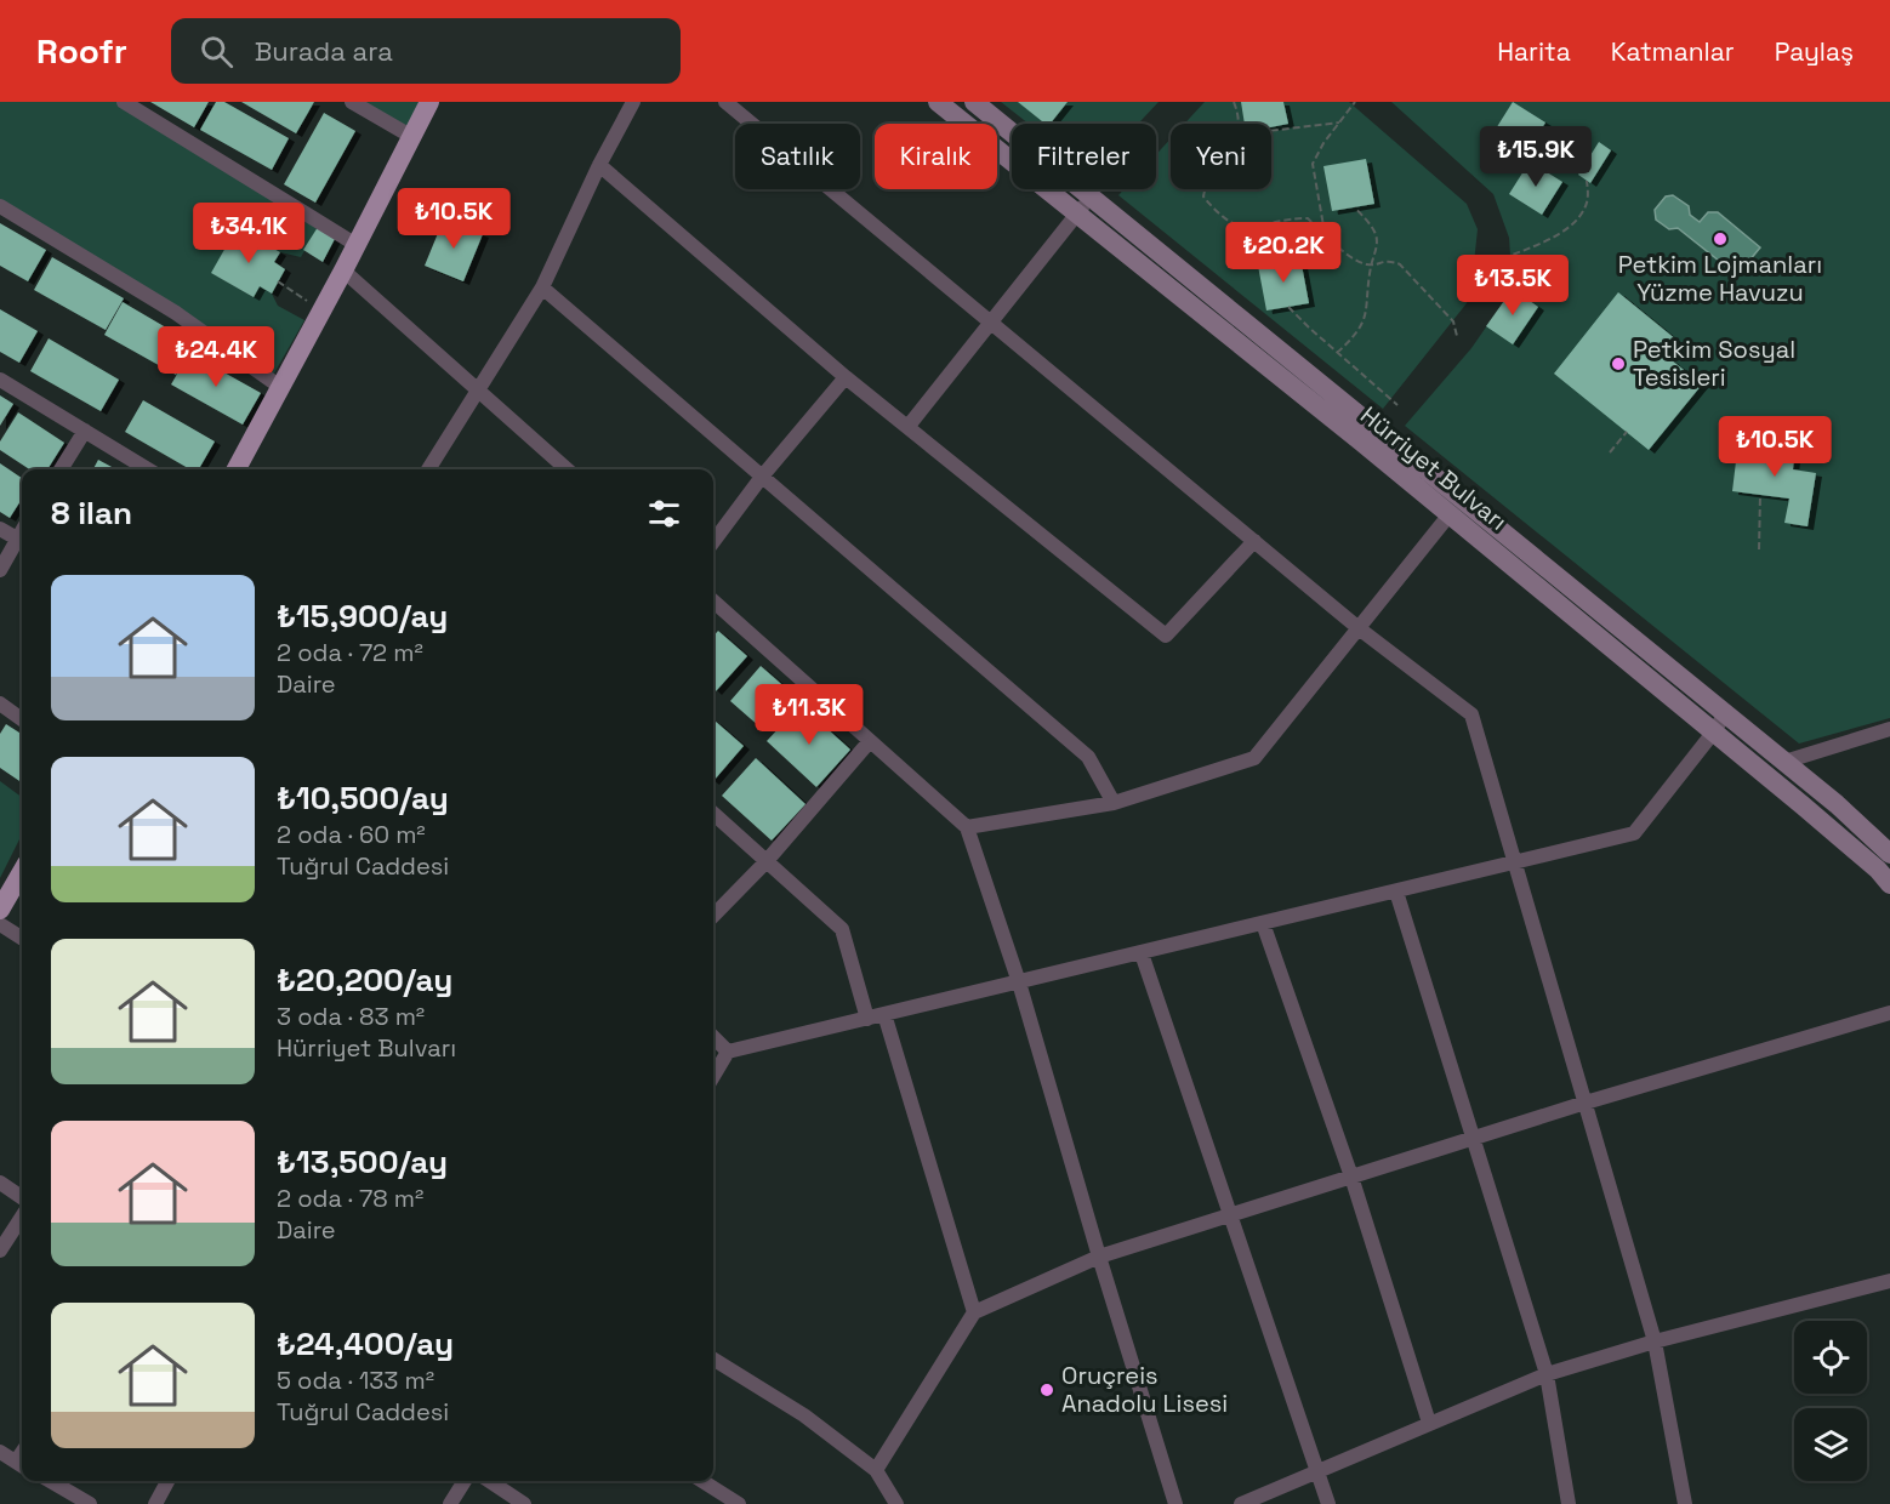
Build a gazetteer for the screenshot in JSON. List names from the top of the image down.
{
  "streets": {
    "main road": ["Hürriyet Bulvarı"]
  },
  "places": ["Petkim Lojmanları Yüzme Havuzu", "Petkim Sosyal Tesisleri", "Oruçreis Anadolu Lisesi"],
  "page": {
    "header": "Roofr",
    "search": "Burada ara",
    "nav": ["Harita", "Katmanlar", "Paylaş"],
    "chip": [
      "Satılık",
      "Kiralık",
      "Filtreler",
      "Yeni"
    ],
    "price": [
      "₺15.9K",
      "₺10.5K",
      "₺34.1K",
      "₺20.2K",
      "₺13.5K",
      "₺24.4K",
      "₺10.5K",
      "₺11.3K"
    ],
    "heading": "8 ilan",
    "list": [
      {
        "name": "₺15,900/ay",
        "note": "2 oda · 72 m² · Daire"
      },
      {
        "name": "₺10,500/ay",
        "note": "2 oda · 60 m² · Tuğrul Caddesi"
      },
      {
        "name": "₺20,200/ay",
        "note": "3 oda · 83 m² · Hürriyet Bulvarı"
      },
      {
        "name": "₺13,500/ay",
        "note": "2 oda · 78 m² · Daire"
      },
      {
        "name": "₺24,400/ay",
        "note": "5 oda · 133 m² · Tuğrul Caddesi"
      }
    ]
  }
}
